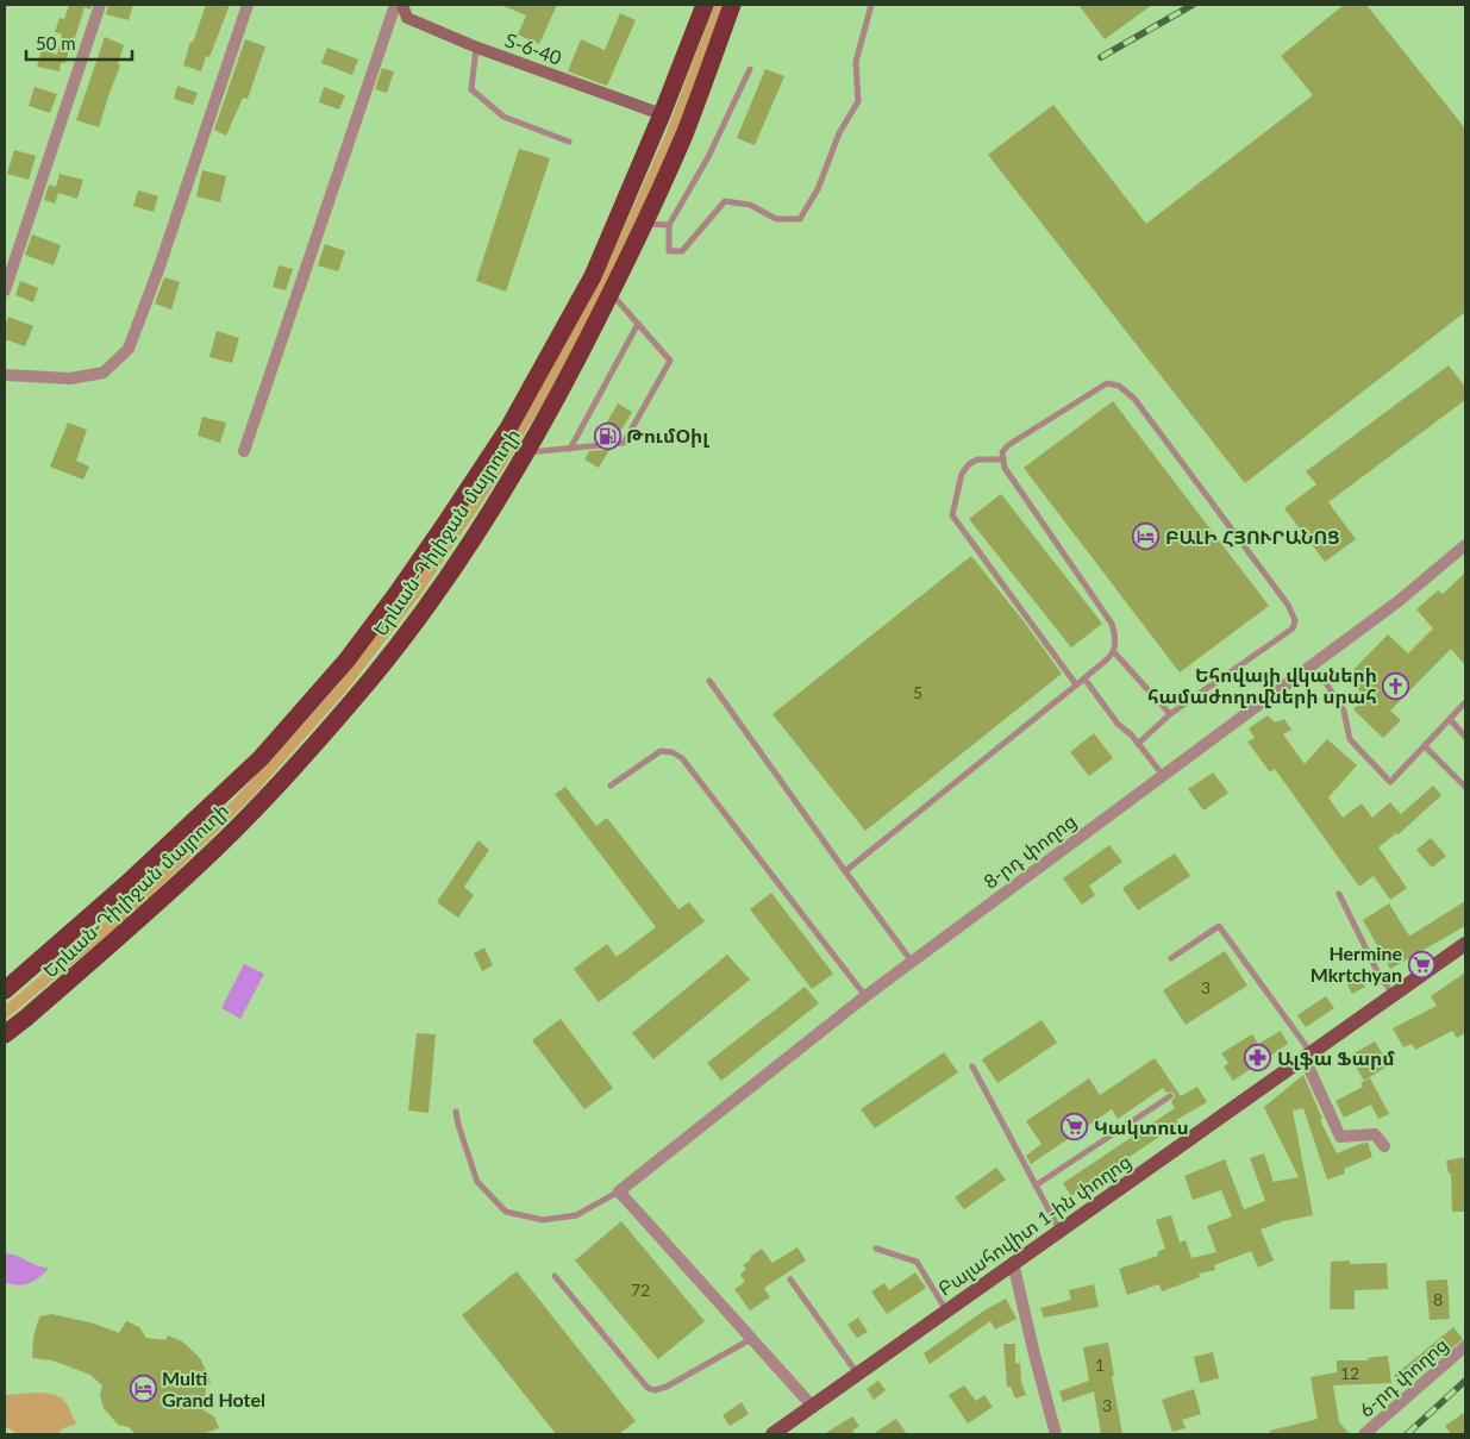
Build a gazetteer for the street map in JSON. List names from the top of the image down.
{
  "streets": {
    "highway": ["Երևան-Դիլիջան մայրուղի"],
    "main road": ["Բալահովիտ 1-ին փողոց"],
    "street": ["Տ-6-40", "8-րդ փողոց", "6-րդ փողոց"]
  },
  "crossings": [
    ["Տ-6-40", "Երևան-Դիլիջան մայրուղի"]
  ],
  "places": {
    "fuel station": ["ԹումՕիլ"],
    "hotel": ["ԲԱԼԻ ՀՅՈՒՐԱՆՈՑ", "Multi Grand Hotel"],
    "church": ["Եհովայի վկաների համաժողովների սրահ"],
    "supermarket": ["Hermine Mkrtchyan", "Կակտուս"],
    "pharmacy": ["Ալֆա Ֆարմ"]
  },
  "house_numbers": [
    "5",
    "3",
    "72",
    "8",
    "1",
    "12",
    "3"
  ],
  "scale_bar": "50 m"
}
